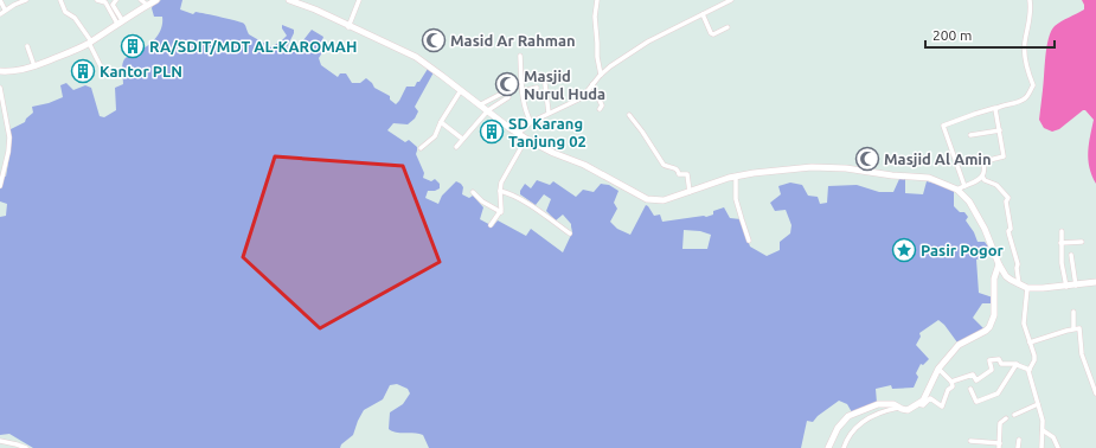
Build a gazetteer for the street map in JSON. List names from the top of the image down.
{
  "places": {
    "mosque": ["Masid Ar Rahman", "Masjid Nurul Huda", "Masjid Al Amin"],
    "building": ["RA/SDIT/MDT AL-KAROMAH", "Kantor PLN", "SD Karang Tanjung 02"],
    "place": ["Pasir Pogor"]
  },
  "scale_bar": "200 m"
}
